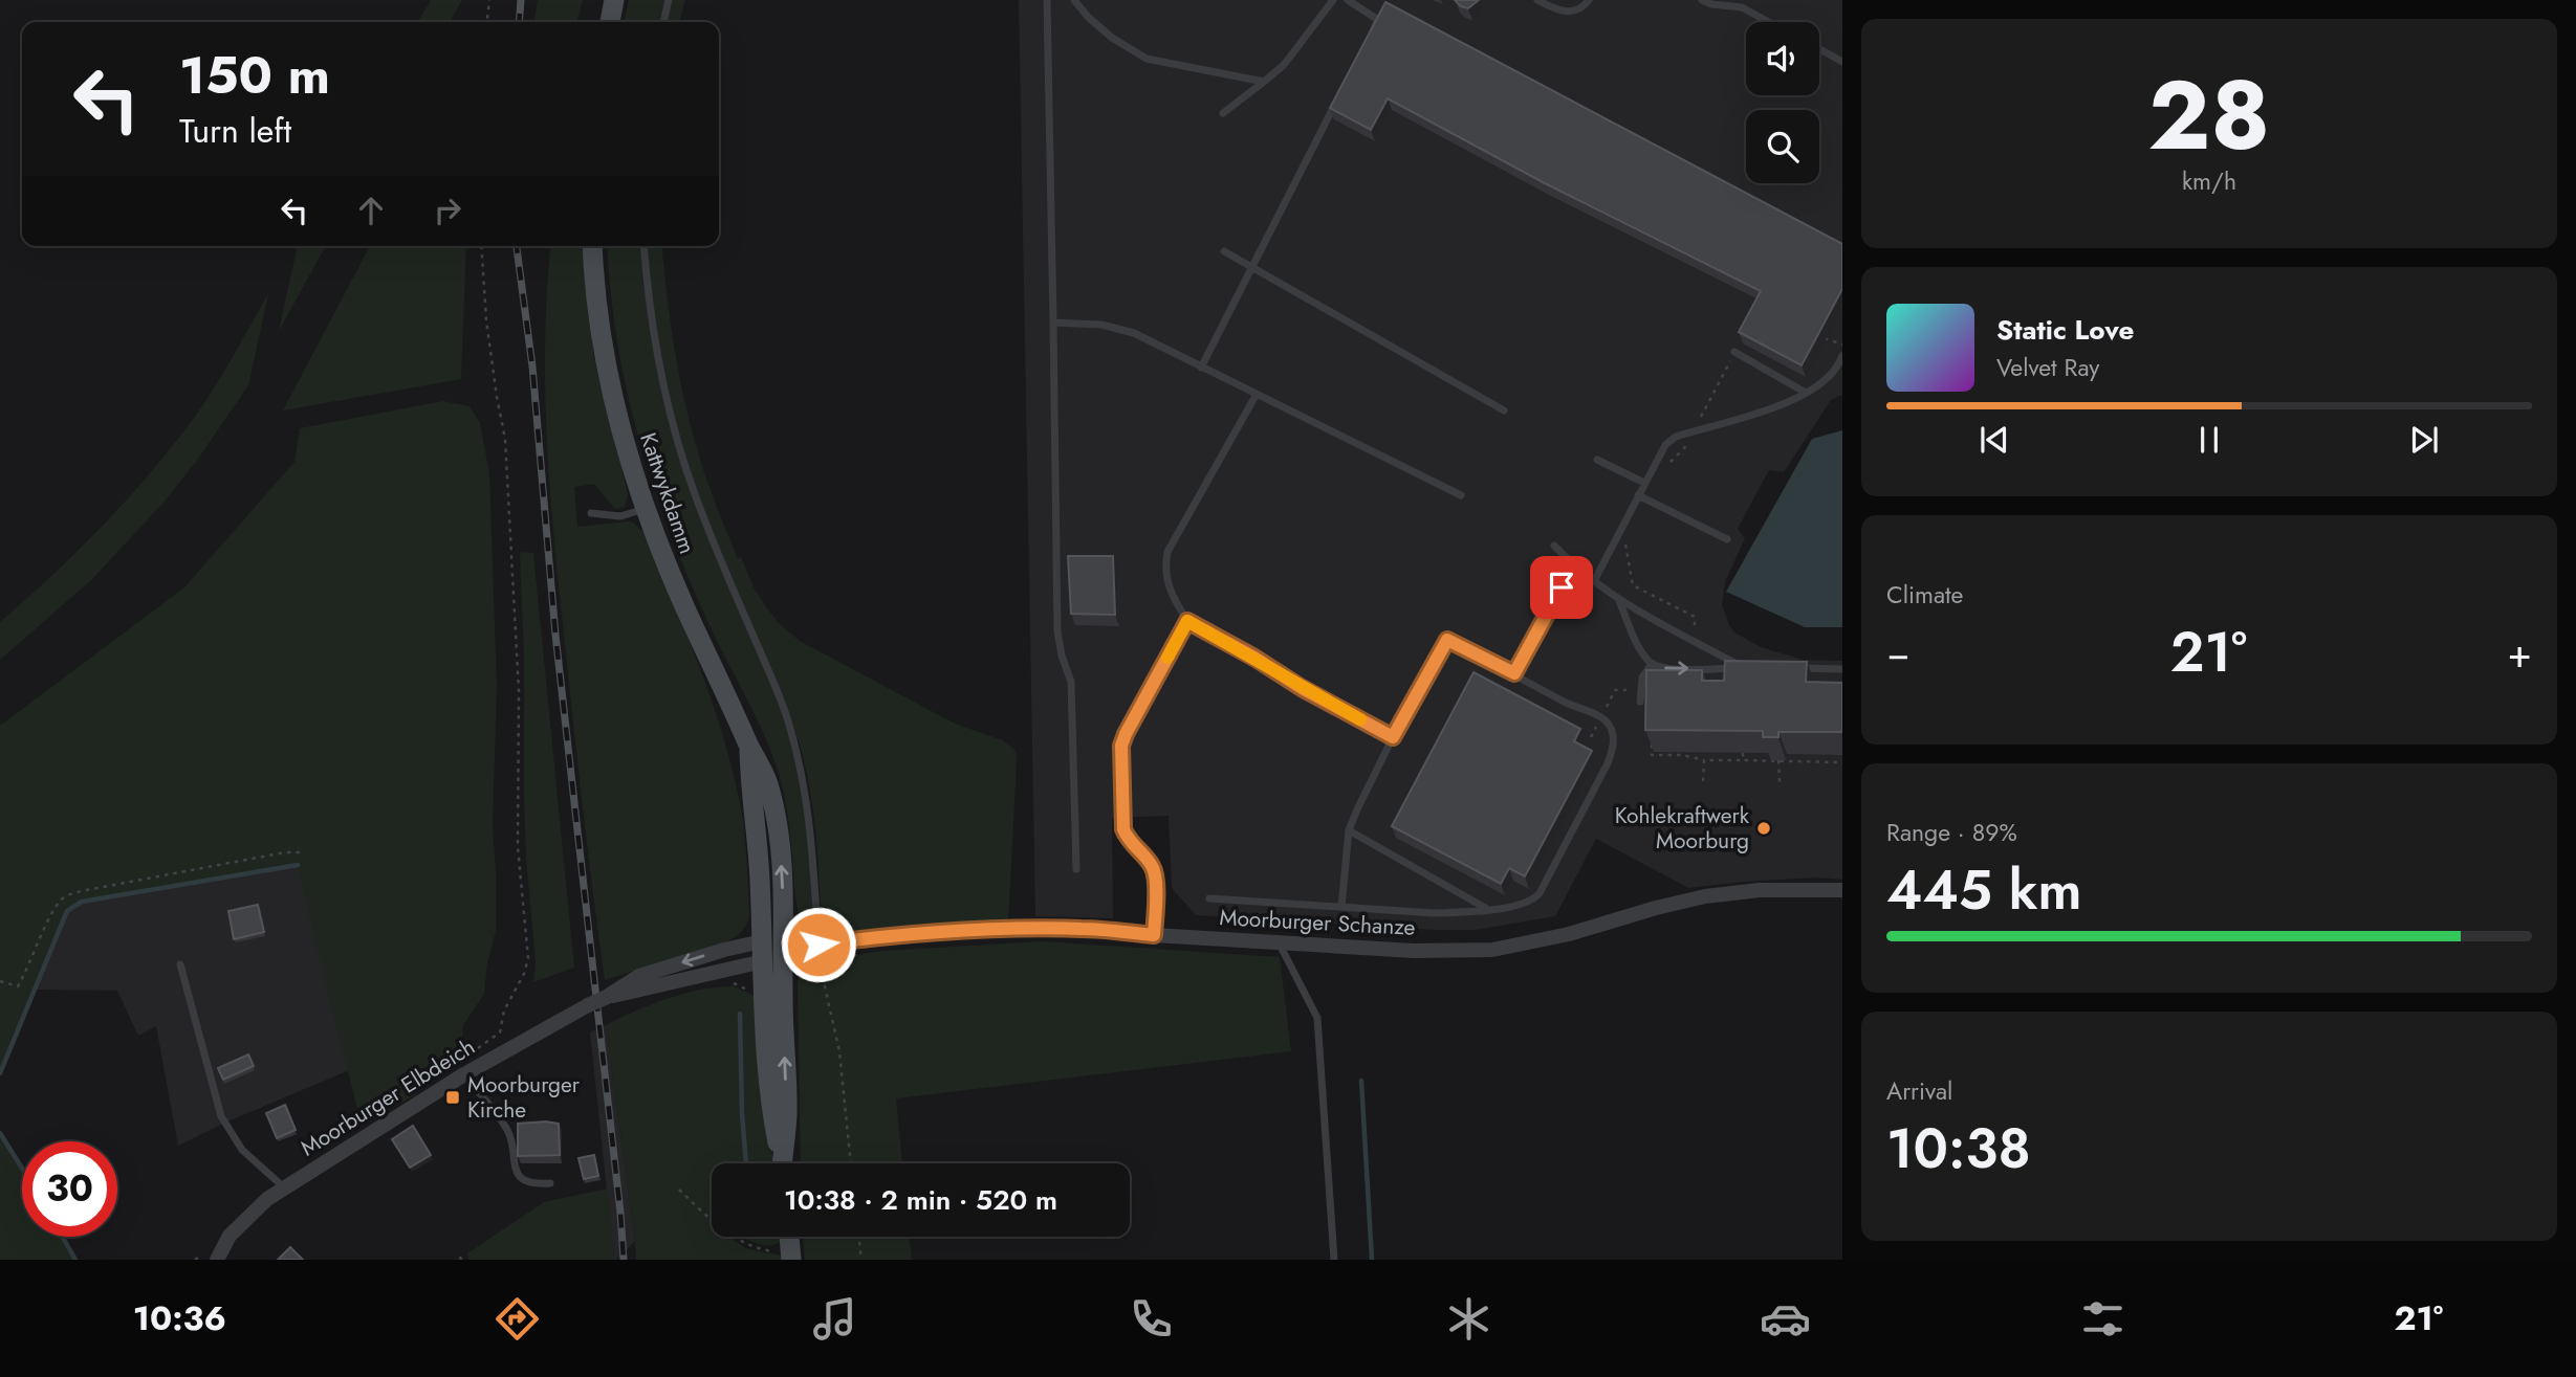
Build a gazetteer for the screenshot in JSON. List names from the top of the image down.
{
  "streets": {
    "main road": ["Kattwykdamm"],
    "street": ["Moorburger Schanze", "Moorburger Elbdeich"]
  },
  "crossings": [
    ["Kattwykdamm", "Moorburger Schanze"],
    ["Kattwykdamm", "Moorburger Elbdeich"]
  ],
  "places": {
    "other": ["Kohlekraftwerk Moorburg"],
    "transit": ["Moorburger Kirche"]
  },
  "page": {
    "tile": [
      ["28", "km/h"],
      "Climate",
      ["Range · 89%", "445 km"],
      ["Arrival", "10:38"]
    ],
    "turn": ["150 m", "Turn left"],
    "song": ["Static Love", "Velvet Ray"],
    "heat": ["−", "21°", "+"],
    "limit": "30",
    "trip": "10:38 · 2 min · 520 m",
    "tabs": ["10:36", "21°"]
  }
}
